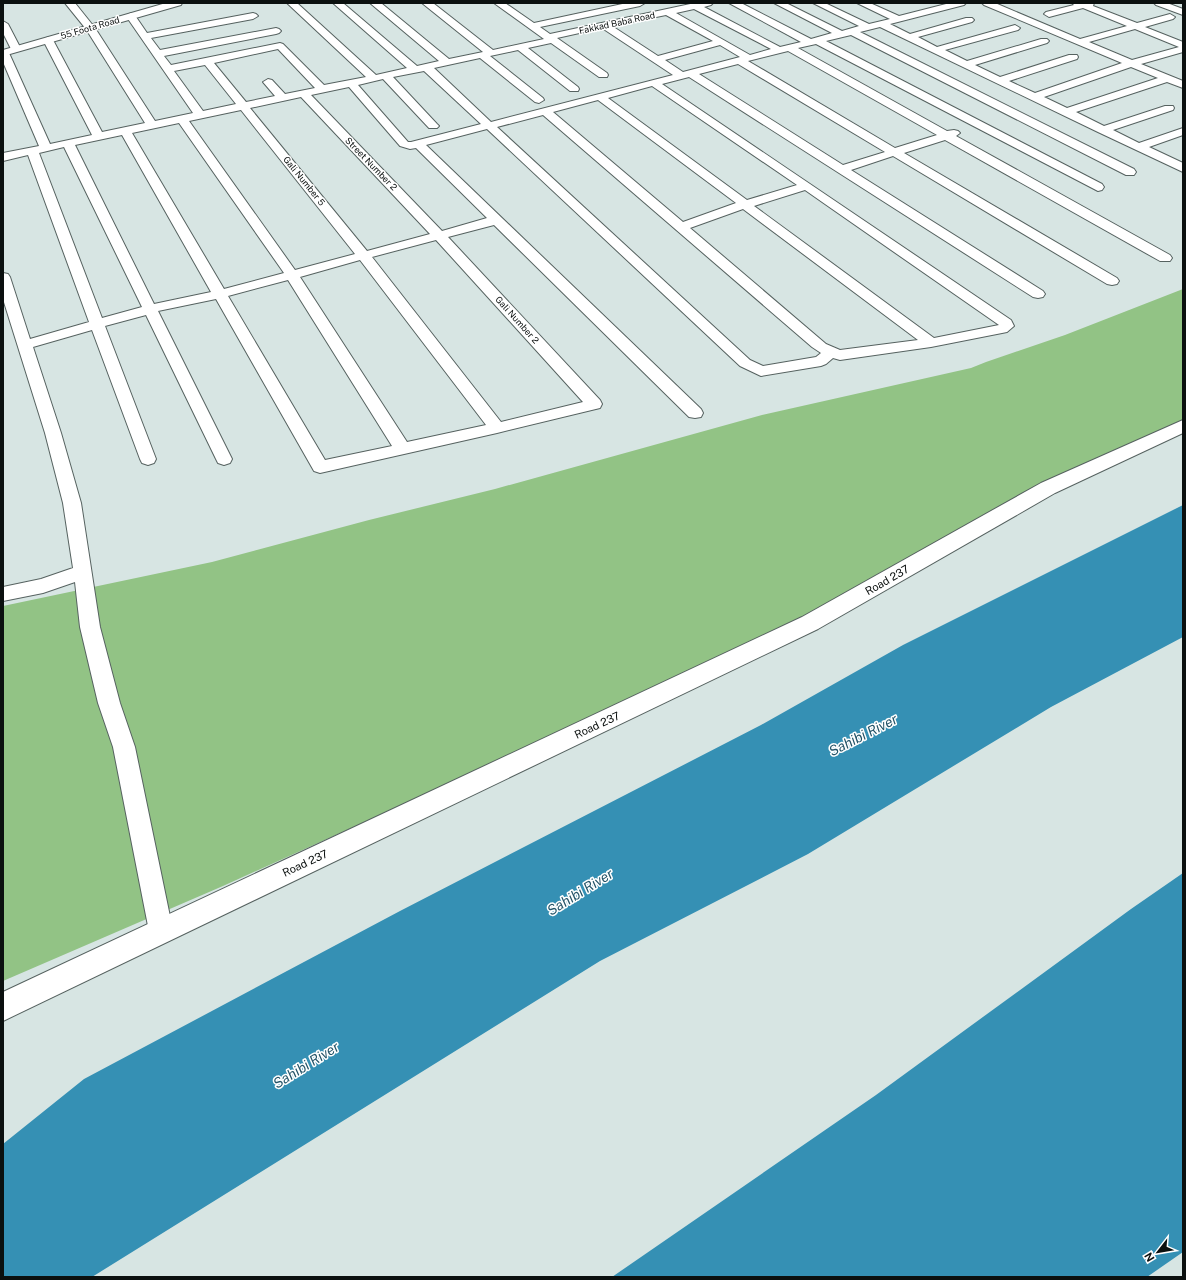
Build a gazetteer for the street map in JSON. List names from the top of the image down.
{
  "streets": {
    "street": [
      "Fakkad Baba Road",
      "55 Foota Road",
      "Street Number 2",
      "Gali Number 5",
      "Gali Number 2",
      "Road 237"
    ]
  },
  "crossings": [
    ["Fakkad Baba Road", "Street Number 2"],
    ["Fakkad Baba Road", "Gali Number 5"],
    ["Street Number 2", "Gali Number 2"],
    ["Gali Number 5", "Gali Number 2"]
  ],
  "water": ["Sahibi River"],
  "north": "bottom left"
}
